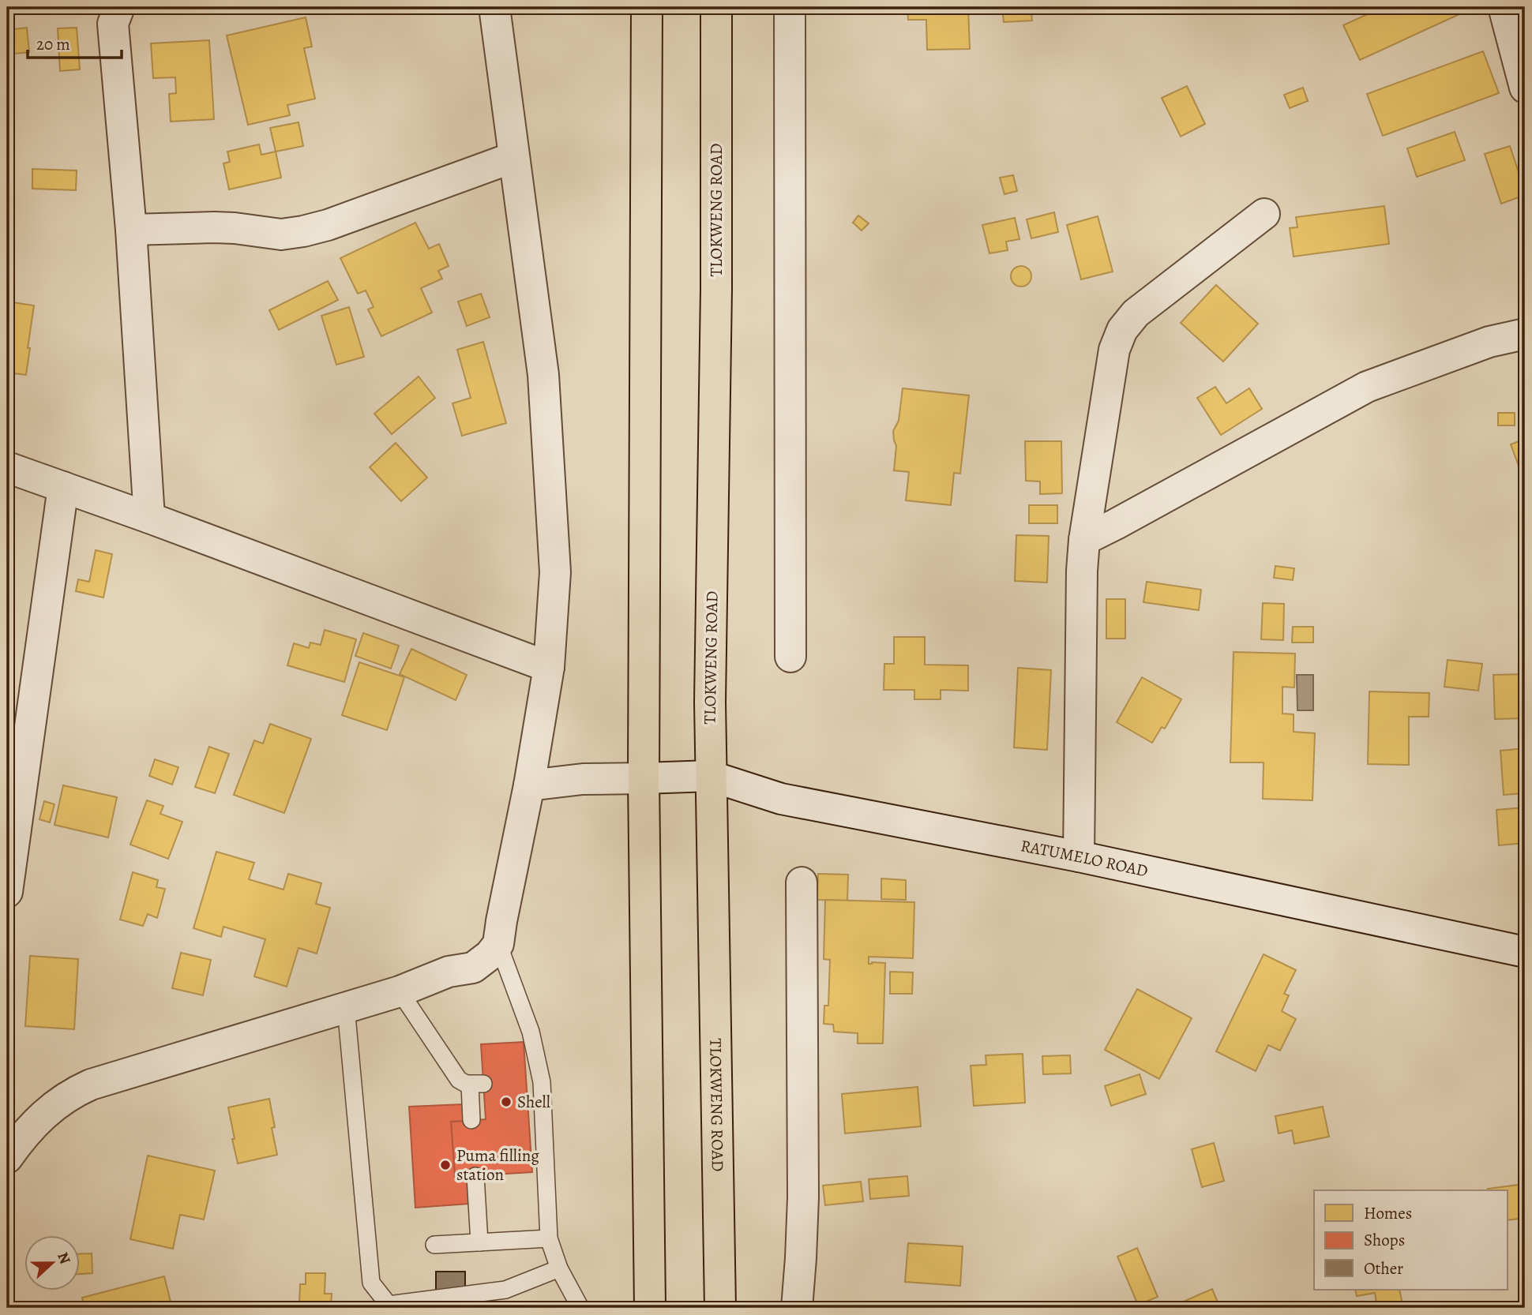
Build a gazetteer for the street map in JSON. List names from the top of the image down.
{
  "streets": {
    "main road": ["TLOKWENG ROAD"],
    "street": ["RATUMELO ROAD"]
  },
  "crossings": [
    ["TLOKWENG ROAD", "RATUMELO ROAD"]
  ],
  "places": ["Shell", "Puma filling station"],
  "legend": ["Homes", "Shops", "Other"],
  "scale_bar": "20 m",
  "north": "right"
}
